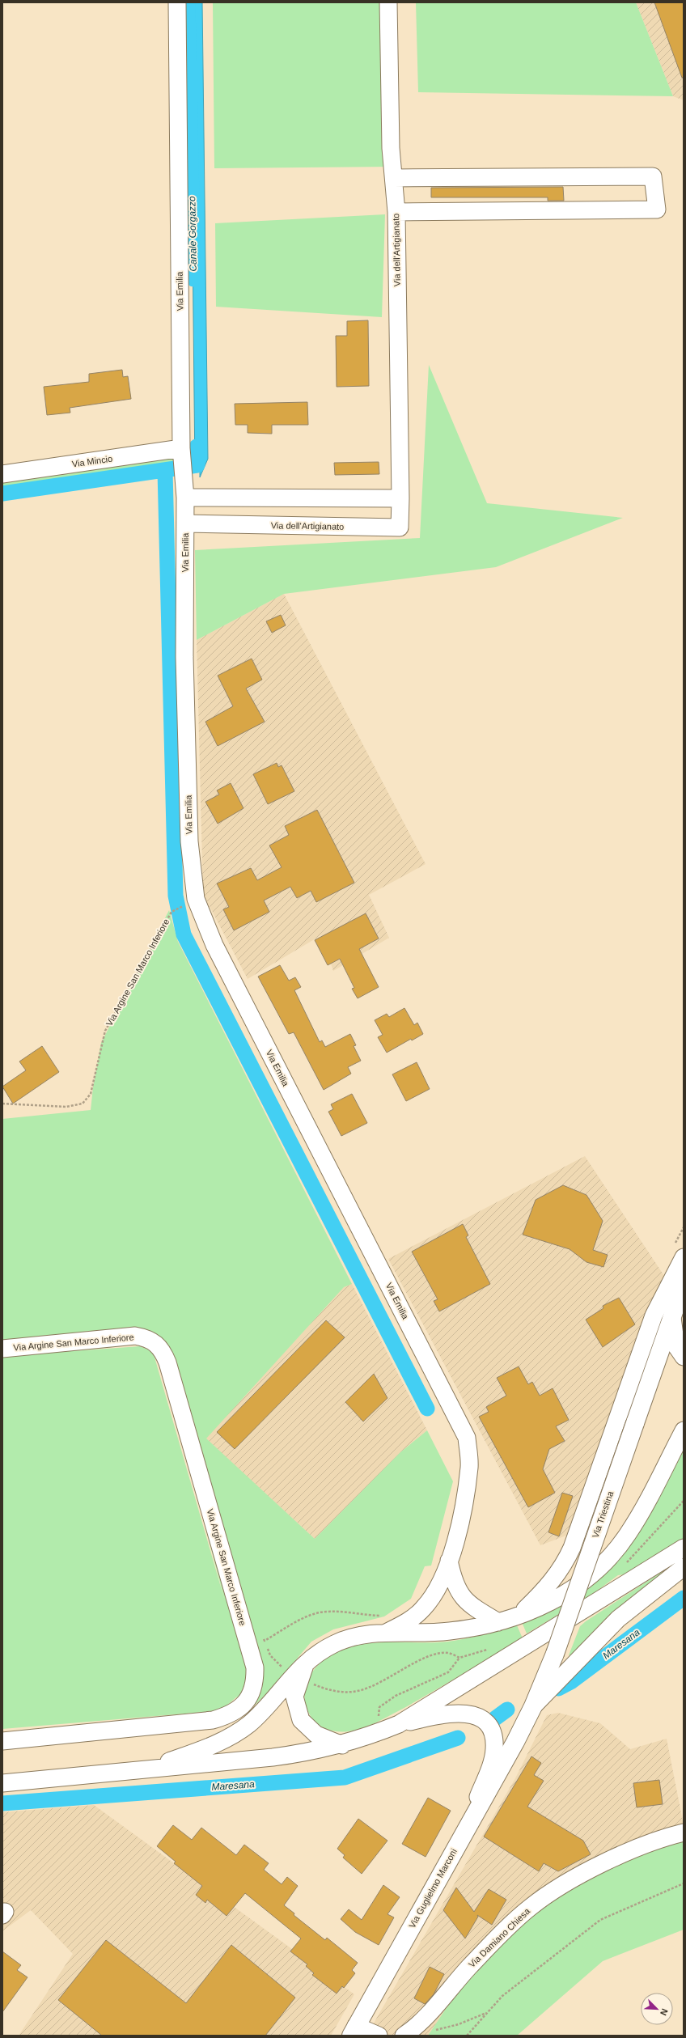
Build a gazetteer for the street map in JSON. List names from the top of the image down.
{
  "streets": {
    "main road": ["Via Triestina", "Via Guglielmo Marconi"],
    "street": [
      "Via dell'Artigianato",
      "Via Emilia",
      "Via Mincio",
      "Via Argine San Marco Inferiore",
      "Via Damiano Chiesa"
    ]
  },
  "crossings": [
    ["Via dell'Artigianato", "Via Emilia"],
    ["Via Emilia", "Via Mincio"],
    ["Via Triestina", "Via Guglielmo Marconi"]
  ],
  "water": ["Canale Gorgazzo", "Maresana"],
  "north": "bottom right"
}
